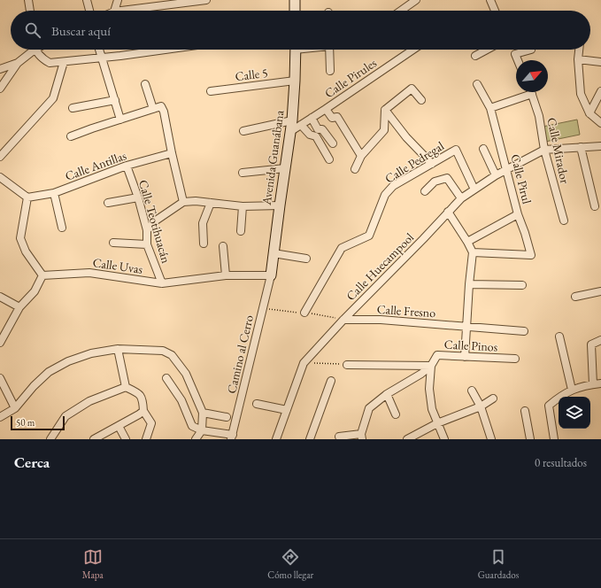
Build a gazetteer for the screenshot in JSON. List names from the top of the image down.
{
  "streets": {
    "street": [
      "Calle 5",
      "Calle Pirules",
      "Calle Mirador",
      "Avenida Guanábana",
      "Calle Pedregal",
      "Calle Antillas",
      "Calle Pirul",
      "Calle Teotihuacán",
      "Calle Uvas",
      "Calle Huecampool",
      "Calle Fresno",
      "Calle Pinos",
      "Camino al Cerro"
    ]
  },
  "crossings": [
    ["Calle 5", "Avenida Guanábana"],
    ["Calle Pirules", "Avenida Guanábana"],
    ["Calle Mirador", "Calle Huecampool"],
    ["Avenida Guanábana", "Calle Uvas"],
    ["Avenida Guanábana", "Camino al Cerro"],
    ["Calle Pedregal", "Calle Huecampool"],
    ["Calle Antillas", "Calle Teotihuacán"],
    ["Calle Pirul", "Calle Huecampool"],
    ["Calle Teotihuacán", "Calle Uvas"],
    ["Calle Uvas", "Camino al Cerro"],
    ["Calle Huecampool", "Calle Fresno"]
  ],
  "scale_bar": "50 m",
  "north": "top right",
  "page": {
    "search": "Buscar aquí",
    "scale": "50 m",
    "heading": ["Cerca", "0 resultados"],
    "nav": ["Mapa", "Cómo llegar", "Guardados"]
  }
}
